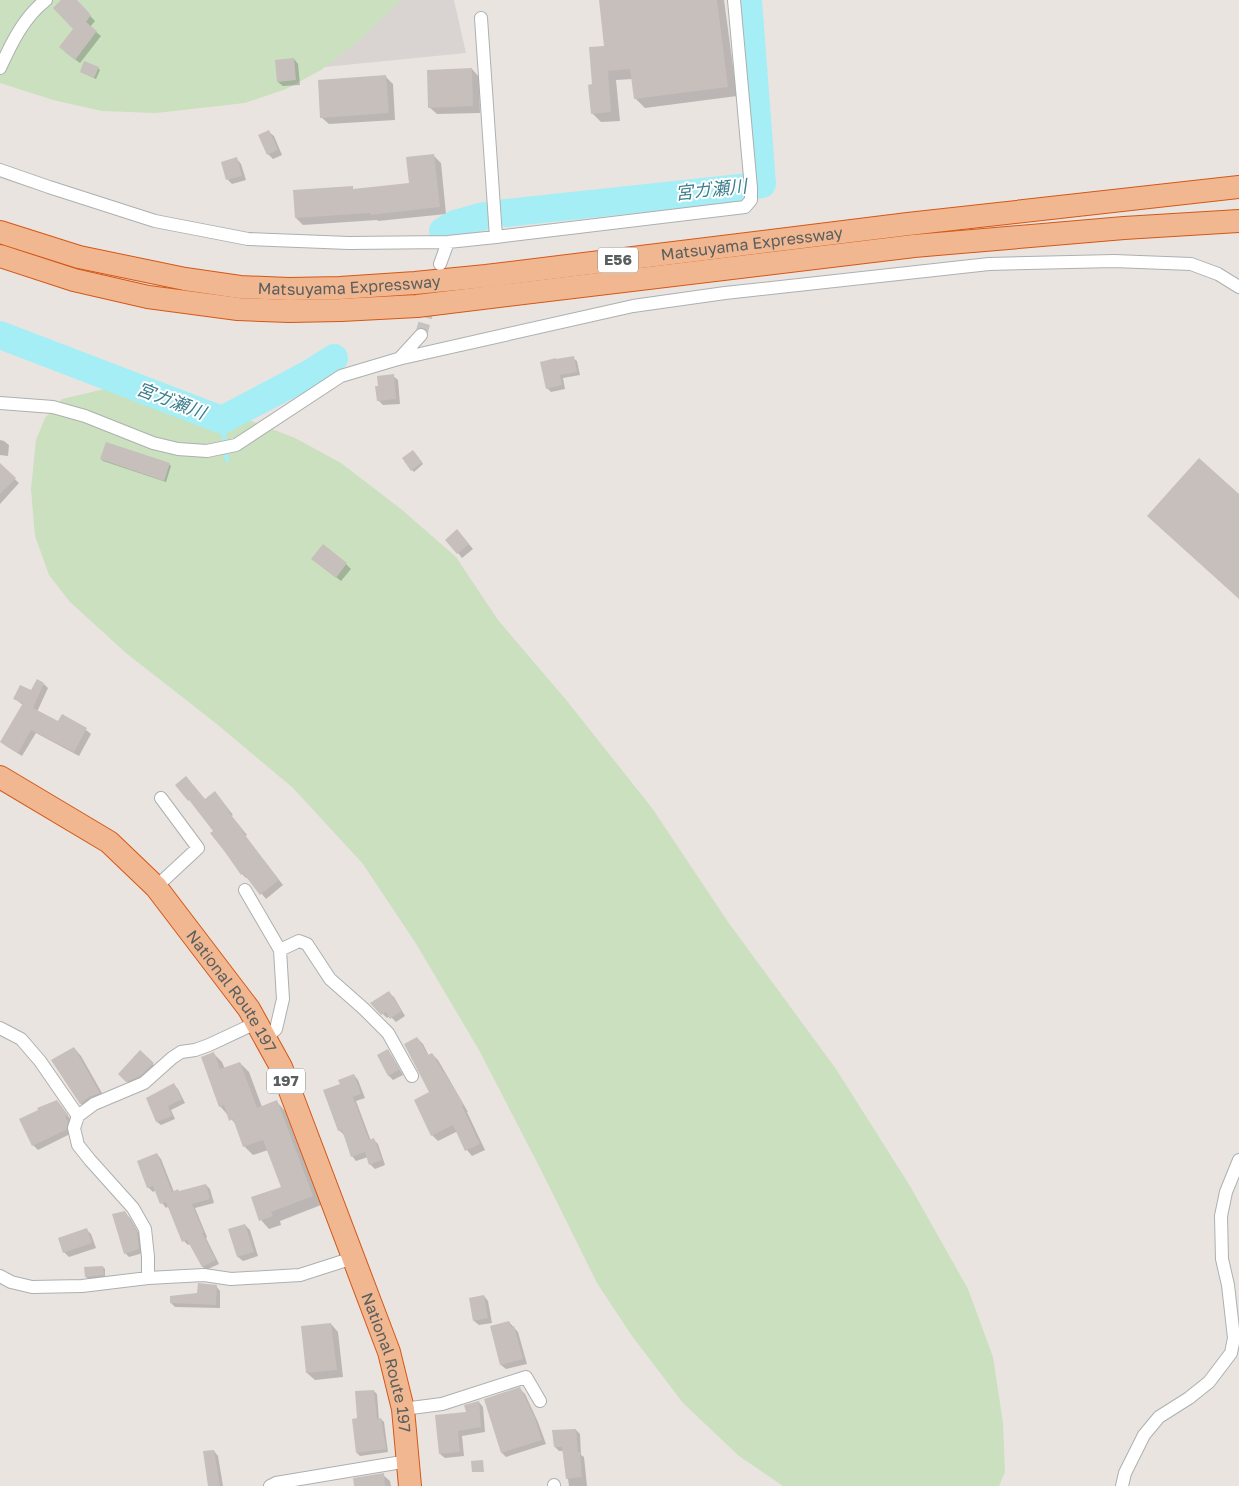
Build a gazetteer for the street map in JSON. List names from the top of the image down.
{
  "streets": {
    "highway": [
      "Matsuyama Expressway",
      "E56",
      "National Route 197",
      "197"
    ]
  },
  "water": ["宮ガ瀬川"]
}
